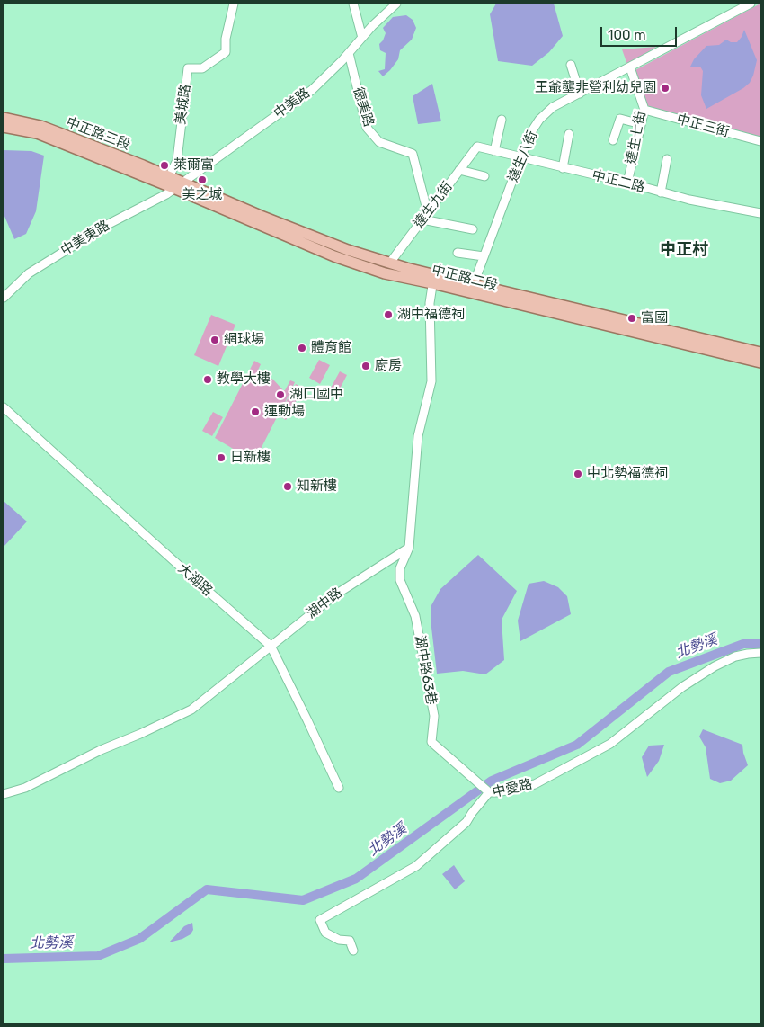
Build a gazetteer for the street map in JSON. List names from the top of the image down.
{
  "streets": {
    "main road": ["中正路三段", "中正路二段"],
    "street": [
      "中美路",
      "美城路",
      "德美路",
      "中正三街",
      "達生七街",
      "達生八街",
      "中正二路",
      "達生九街",
      "中美東路",
      "大湖路",
      "湖中路",
      "湖中路63巷",
      "中愛路"
    ]
  },
  "crossings": [
    ["中美路", "德美路"],
    ["中美路", "中正路三段"],
    ["中美路", "中美東路"],
    ["中美路", "中正路二段"],
    ["美城路", "中正路三段"],
    ["德美路", "達生九街"],
    ["中正三街", "達生七街"],
    ["中正路三段", "中美東路"],
    ["中正路三段", "中正路二段"],
    ["達生七街", "達生八街"],
    ["達生七街", "中正二路"],
    ["達生八街", "中正二路"],
    ["達生八街", "中正路二段"],
    ["中正二路", "達生九街"],
    ["達生九街", "中正路二段"],
    ["中美東路", "中正路二段"],
    ["大湖路", "湖中路"],
    ["湖中路", "湖中路63巷"],
    ["湖中路63巷", "中愛路"]
  ],
  "districts": ["中正村"],
  "water": ["北勢溪"],
  "places": [
    "王爺壟非營利幼兒園",
    "萊爾富",
    "美之城",
    "湖中福德祠",
    "富國",
    "網球場",
    "體育館",
    "廚房",
    "教學大樓",
    "湖口國中",
    "運動場",
    "日新樓",
    "中北勢福德祠",
    "知新樓"
  ],
  "scale_bar": "100 m"
}
